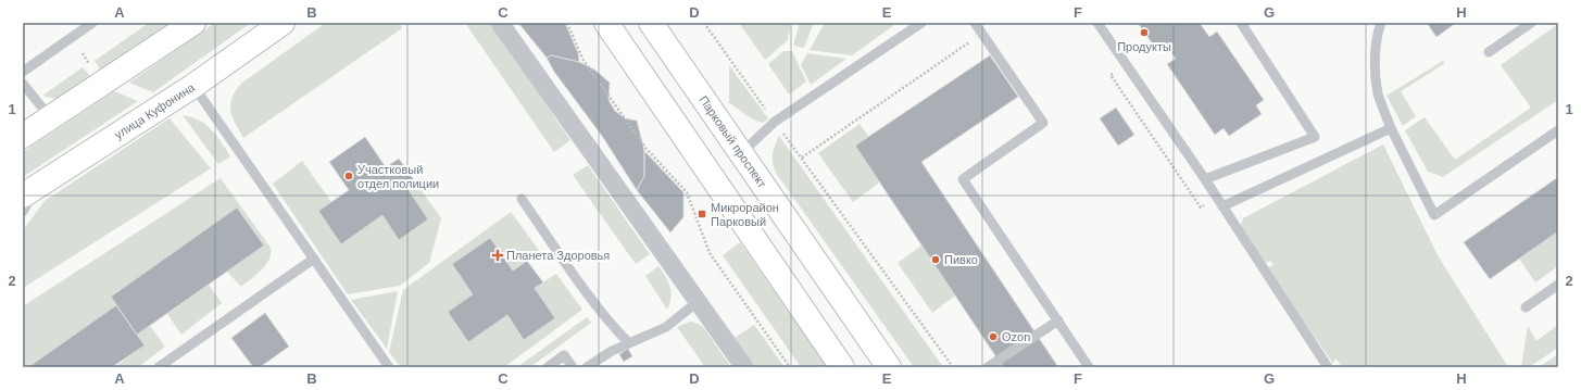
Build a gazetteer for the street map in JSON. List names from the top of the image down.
{
  "streets": {
    "main road": ["улица Куфонина", "Парковый проспект"]
  },
  "places": {
    "other": [
      "Продукты",
      "Участковый отдел полиции",
      "Пивко",
      "Ozon"
    ],
    "transit": ["Микрорайон Парковый"],
    "health": ["Планета Здоровья"]
  },
  "grid": {
    "columns": [
      "A",
      "B",
      "C",
      "D",
      "E",
      "F",
      "G",
      "H"
    ],
    "rows": ["1", "2"]
  }
}
